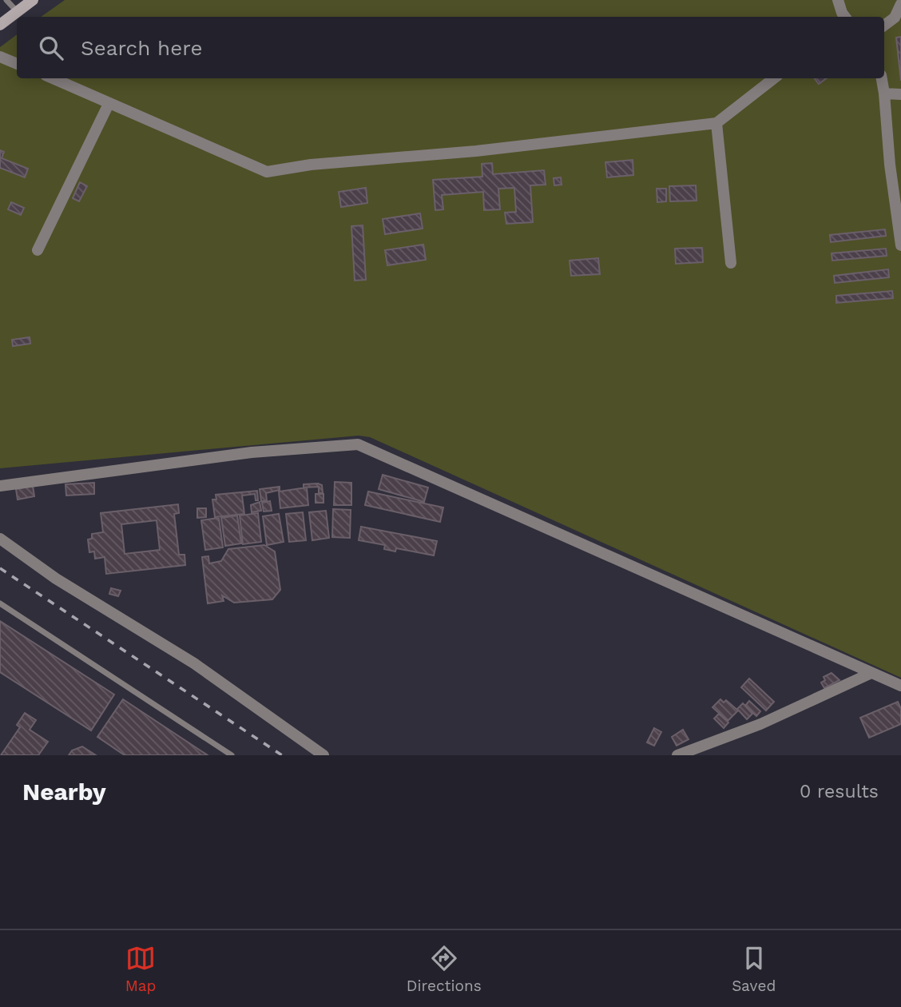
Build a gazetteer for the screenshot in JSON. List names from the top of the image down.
{
  "page": {
    "search": "Search here",
    "heading": ["Nearby", "0 results"],
    "nav": ["Map", "Directions", "Saved"]
  }
}
